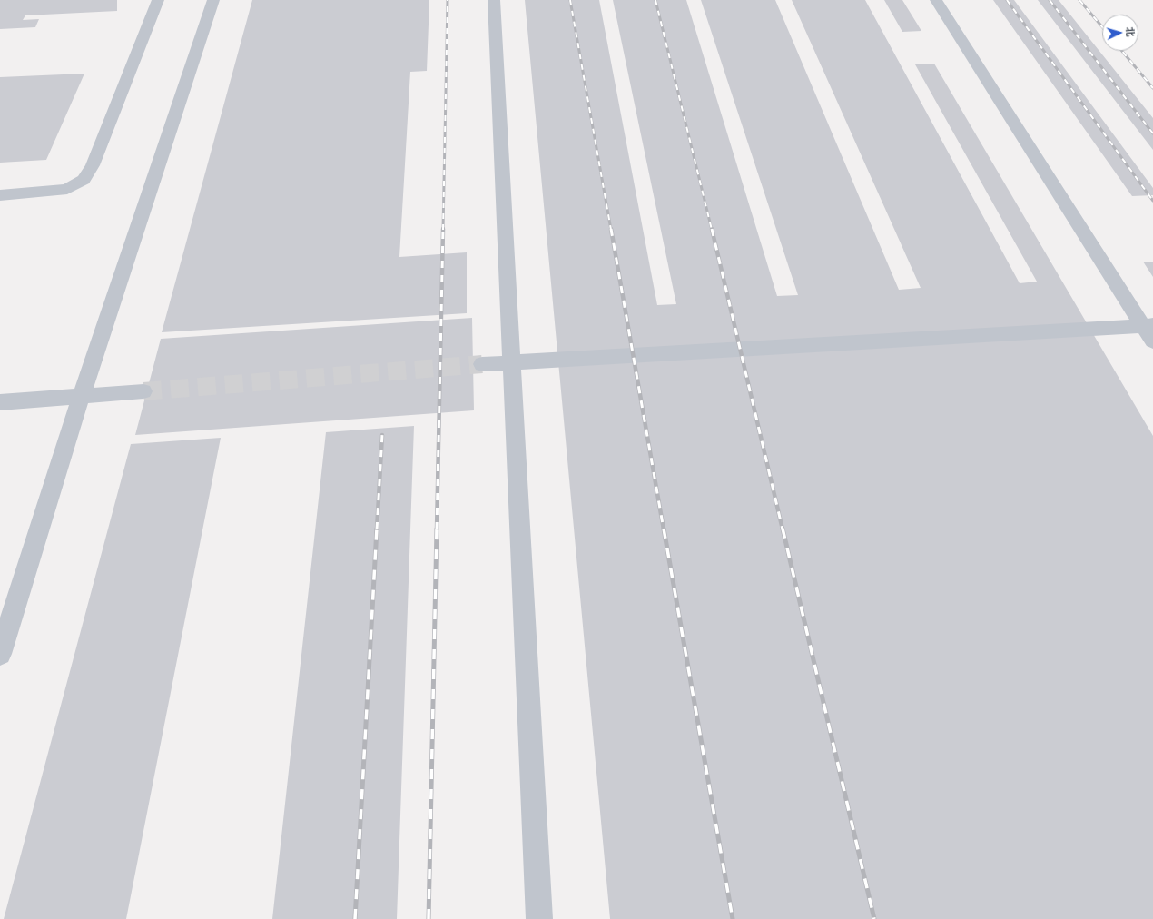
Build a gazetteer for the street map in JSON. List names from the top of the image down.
{
  "north": "right"
}
